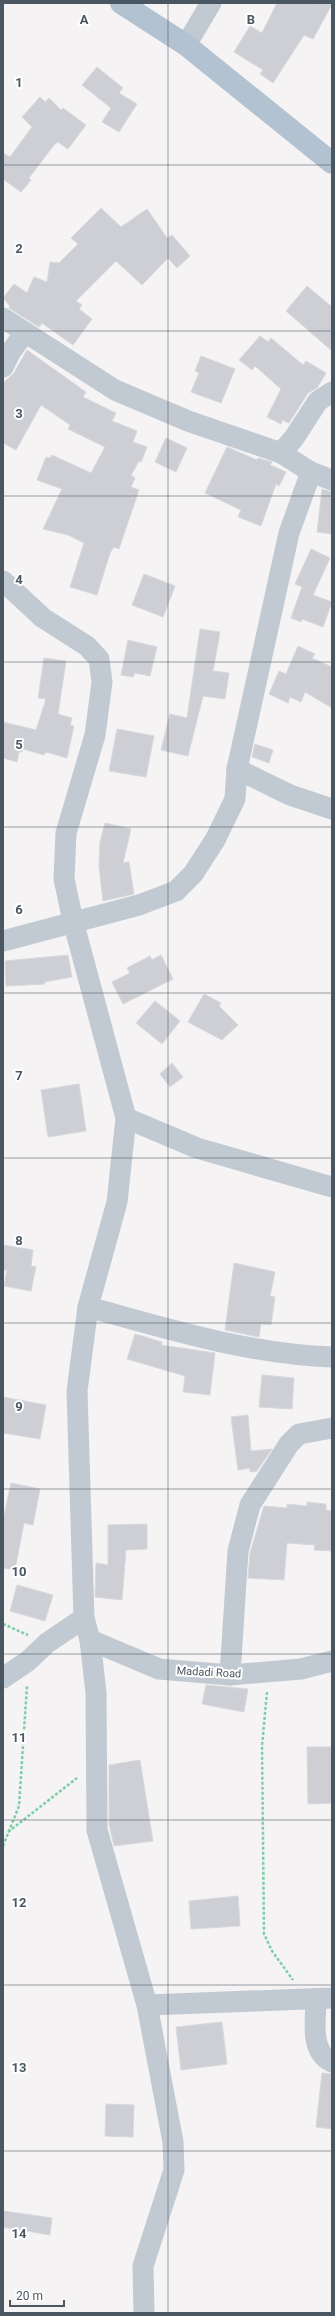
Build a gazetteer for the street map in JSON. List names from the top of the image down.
{
  "streets": {
    "street": ["Madadi Road"]
  },
  "scale_bar": "20 m",
  "grid": {
    "columns": ["A", "B"],
    "rows": [
      "1",
      "2",
      "3",
      "4",
      "5",
      "6",
      "7",
      "8",
      "9",
      "10",
      "11",
      "12",
      "13",
      "14"
    ]
  }
}
